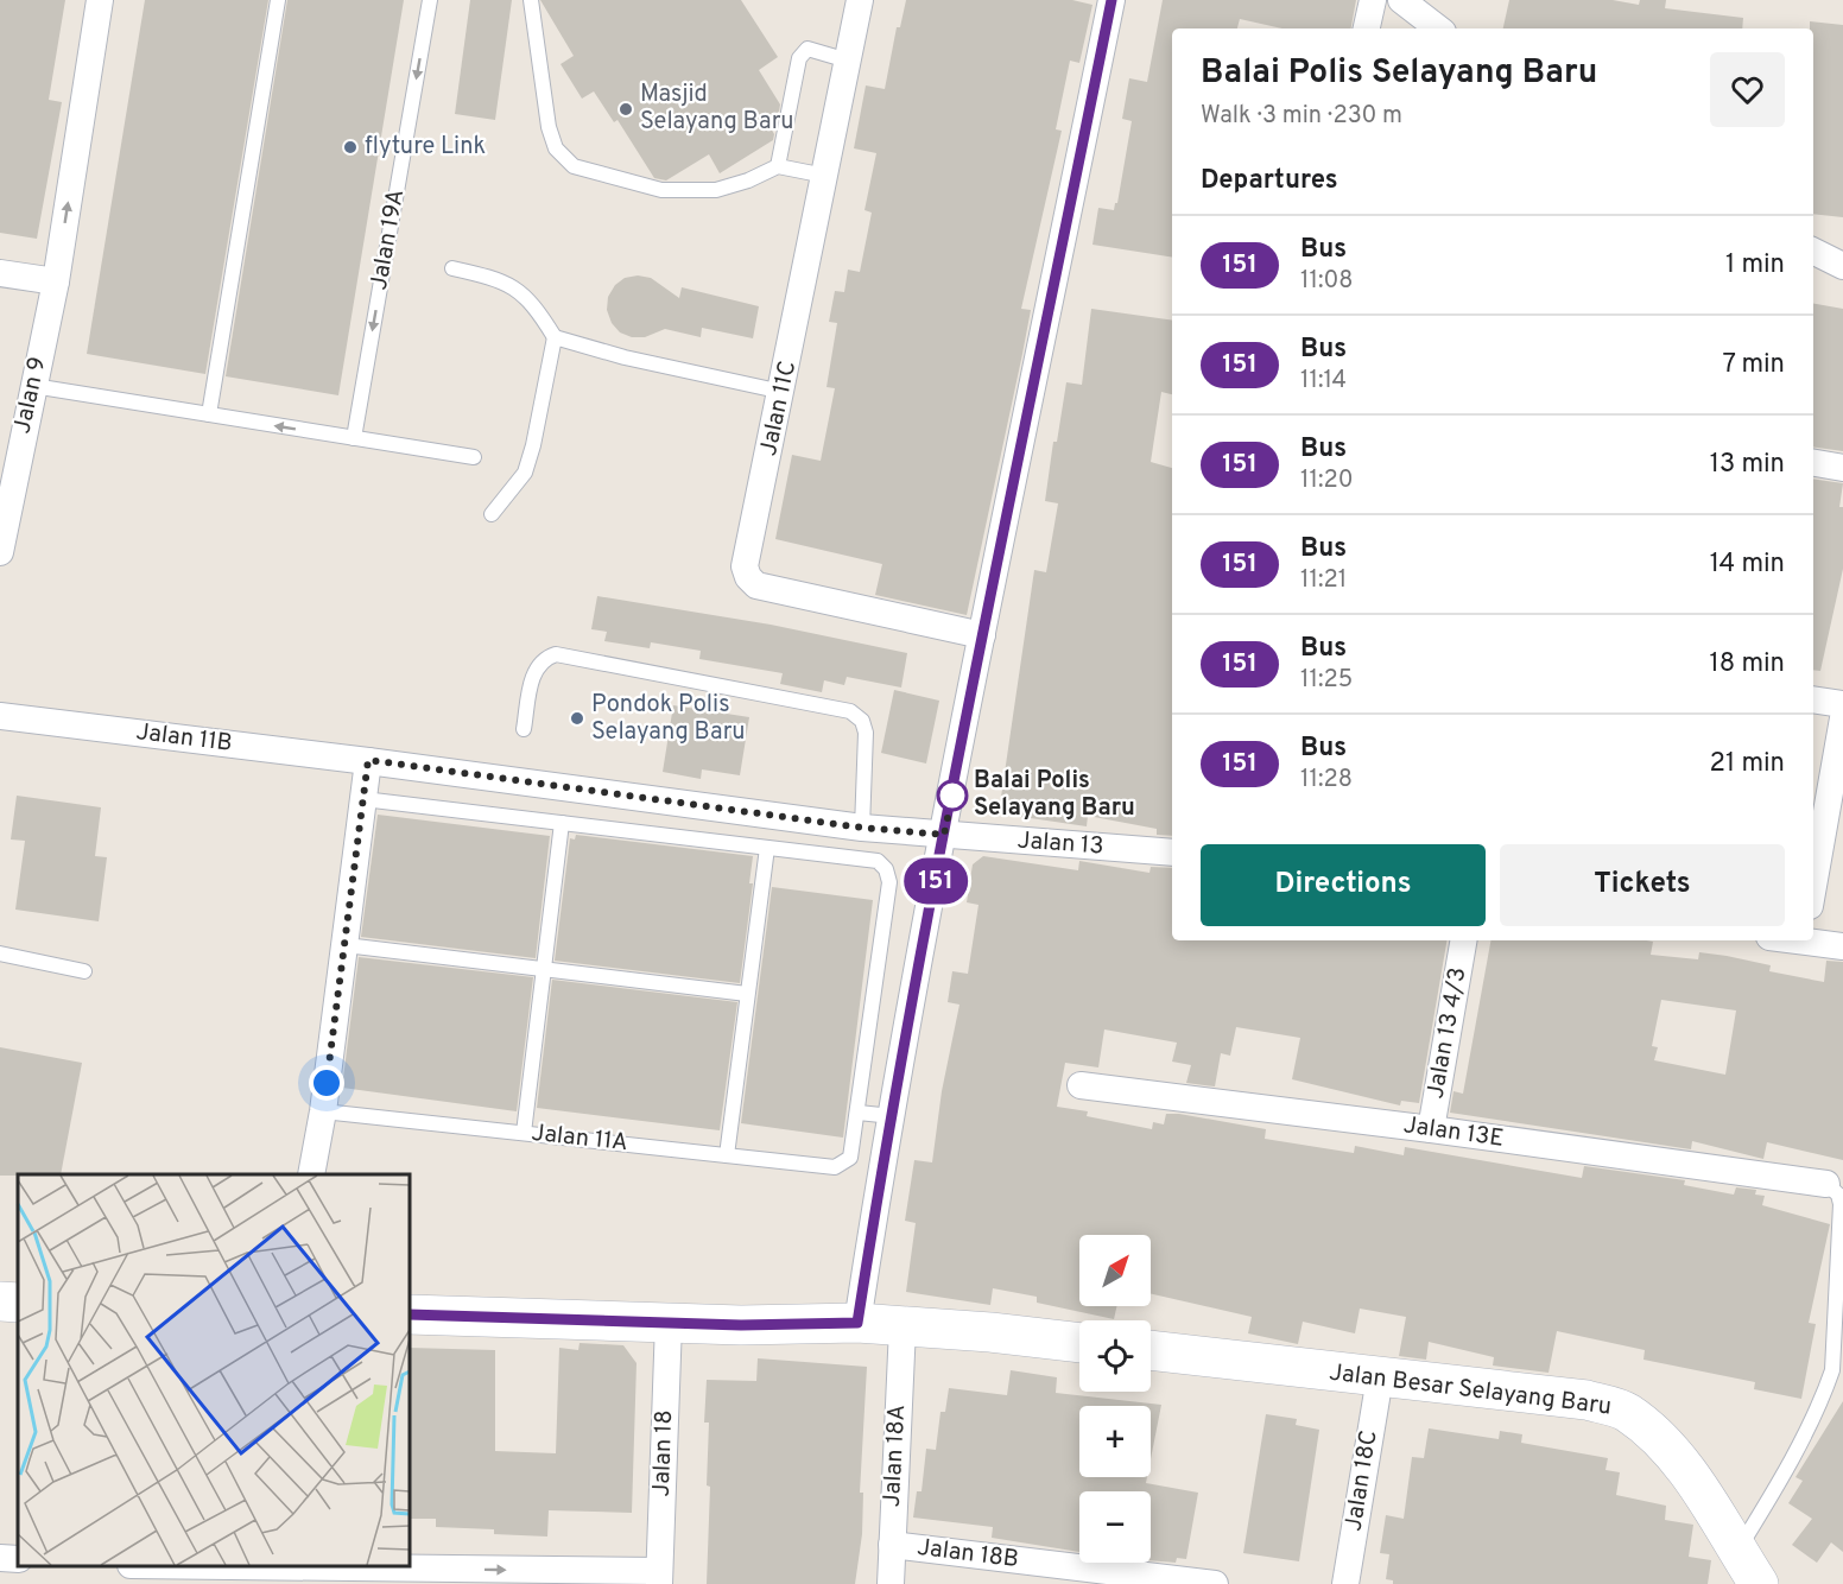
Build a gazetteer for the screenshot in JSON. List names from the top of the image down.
{
  "streets": {
    "street": [
      "Jalan 9",
      "Jalan 11C",
      "Jalan 11B",
      "Jalan 13",
      "Jalan 13 4/3",
      "Jalan 13E",
      "Jalan Besar Selayang Baru",
      "Jalan 18",
      "Jalan 18A",
      "Jalan 18C",
      "Jalan 18B"
    ],
    "lane": ["Jalan 19A", "Jalan 11A"]
  },
  "crossings": [
    ["Jalan 11B", "Jalan 13"],
    ["Jalan 13 4/3", "Jalan 13E"],
    ["Jalan Besar Selayang Baru", "Jalan 18C"],
    ["Jalan 18A", "Jalan 18B"]
  ],
  "one_way": ["Jalan 19A"],
  "places": [
    "Masjid Selayang Baru",
    "flyture Link",
    "Pondok Polis Selayang Baru",
    "Balai Polis Selayang Baru"
  ],
  "lines": ["bus line 151"],
  "north": "top right",
  "page": {
    "on_map": "151",
    "heading": [
      ["Balai Polis Selayang Baru", "Walk · 3 min · 230 m"],
      "Departures"
    ],
    "list": [
      {
        "mark": "151",
        "name": "Bus",
        "note": "11:08",
        "value": "1 min"
      },
      {
        "mark": "151",
        "name": "Bus",
        "note": "11:14",
        "value": "7 min"
      },
      {
        "mark": "151",
        "name": "Bus",
        "note": "11:20",
        "value": "13 min"
      },
      {
        "mark": "151",
        "name": "Bus",
        "note": "11:21",
        "value": "14 min"
      },
      {
        "mark": "151",
        "name": "Bus",
        "note": "11:25",
        "value": "18 min"
      },
      {
        "mark": "151",
        "name": "Bus",
        "note": "11:28",
        "value": "21 min"
      }
    ],
    "buttons": ["Directions", "Tickets"],
    "map_buttons": ["+", "−"]
  }
}
